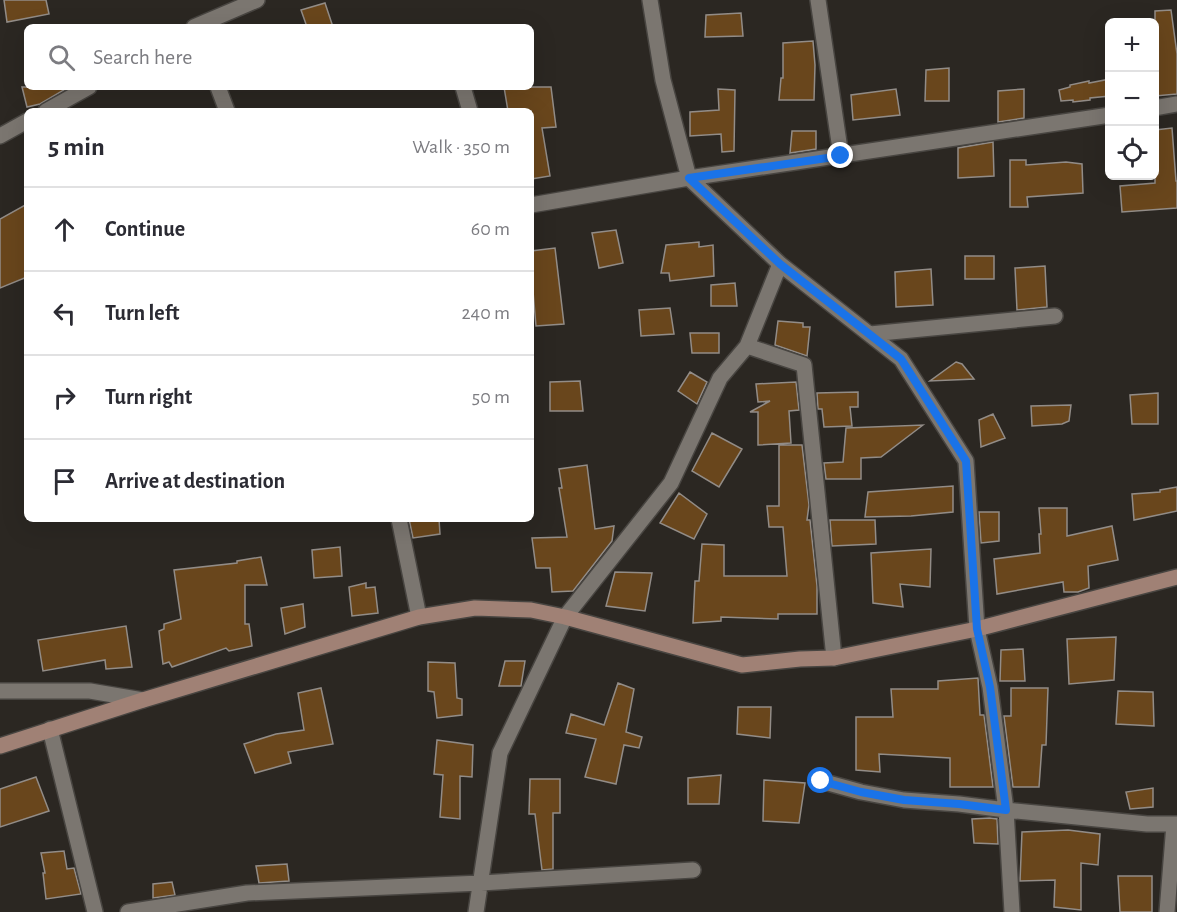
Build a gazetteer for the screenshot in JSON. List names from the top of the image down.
{
  "page": {
    "map_buttons": ["+", "−"],
    "search": "Search here",
    "heading": ["5 min", "Walk · 350 m"],
    "list": [
      ["Continue", "60 m"],
      ["Turn left", "240 m"],
      ["Turn right", "50 m"],
      "Arrive at destination"
    ]
  }
}
